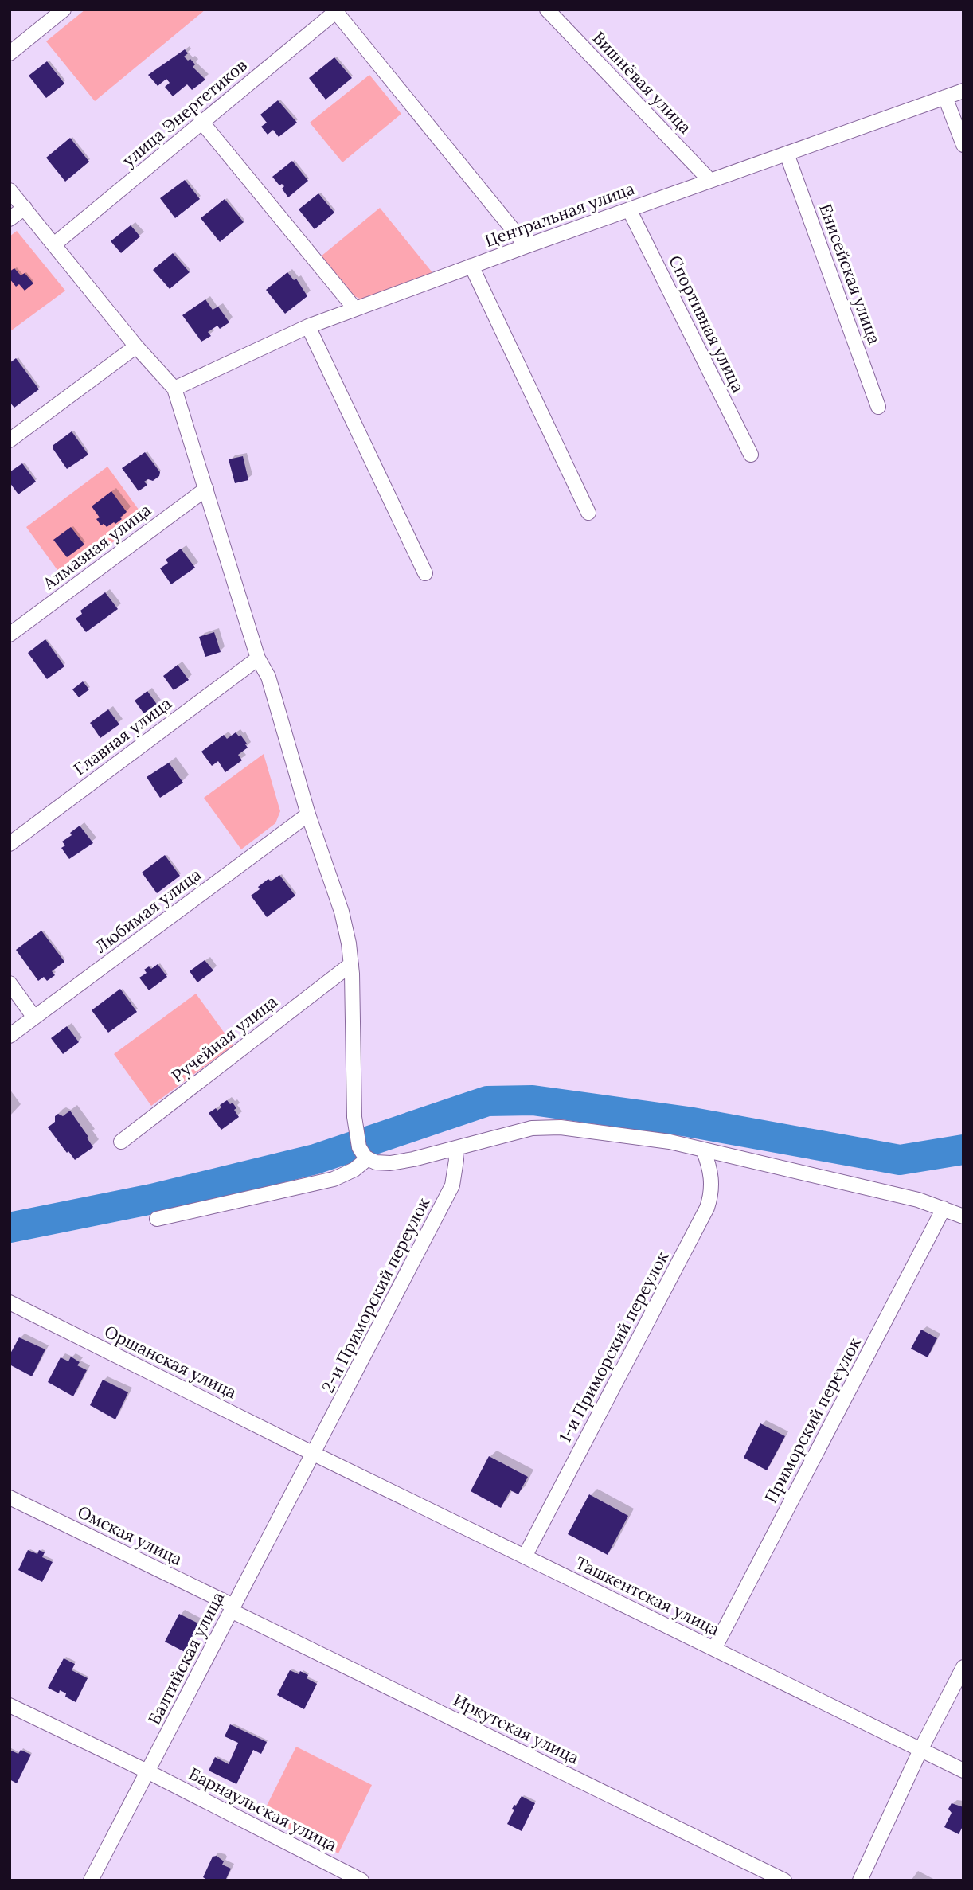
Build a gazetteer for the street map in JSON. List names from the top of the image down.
{
  "streets": {
    "street": [
      "Вишнёвая улица",
      "улица Энергетиков",
      "Центральная улица",
      "Енисейская улица",
      "Спортивная улица",
      "Алмазная улица",
      "Главная улица",
      "Любимая улица",
      "Ручейная улица",
      "2-и Приморский переулок",
      "1-и Приморский переулок",
      "Оршанская улица",
      "Приморский переулок",
      "Омская улица",
      "Ташкентская улица",
      "Балтийская улица",
      "Иркутская улица",
      "Барнаульская улица"
    ]
  },
  "crossings": [
    ["Вишнёвая улица", "Центральная улица"],
    ["Центральная улица", "Енисейская улица"],
    ["Центральная улица", "Спортивная улица"],
    ["2-и Приморский переулок", "Оршанская улица"],
    ["2-и Приморский переулок", "Ташкентская улица"],
    ["2-и Приморский переулок", "Балтийская улица"],
    ["1-и Приморский переулок", "Ташкентская улица"],
    ["Оршанская улица", "Ташкентская улица"],
    ["Оршанская улица", "Балтийская улица"],
    ["Приморский переулок", "Ташкентская улица"],
    ["Омская улица", "Балтийская улица"],
    ["Омская улица", "Иркутская улица"],
    ["Ташкентская улица", "Балтийская улица"],
    ["Балтийская улица", "Иркутская улица"],
    ["Балтийская улица", "Барнаульская улица"]
  ]
}
